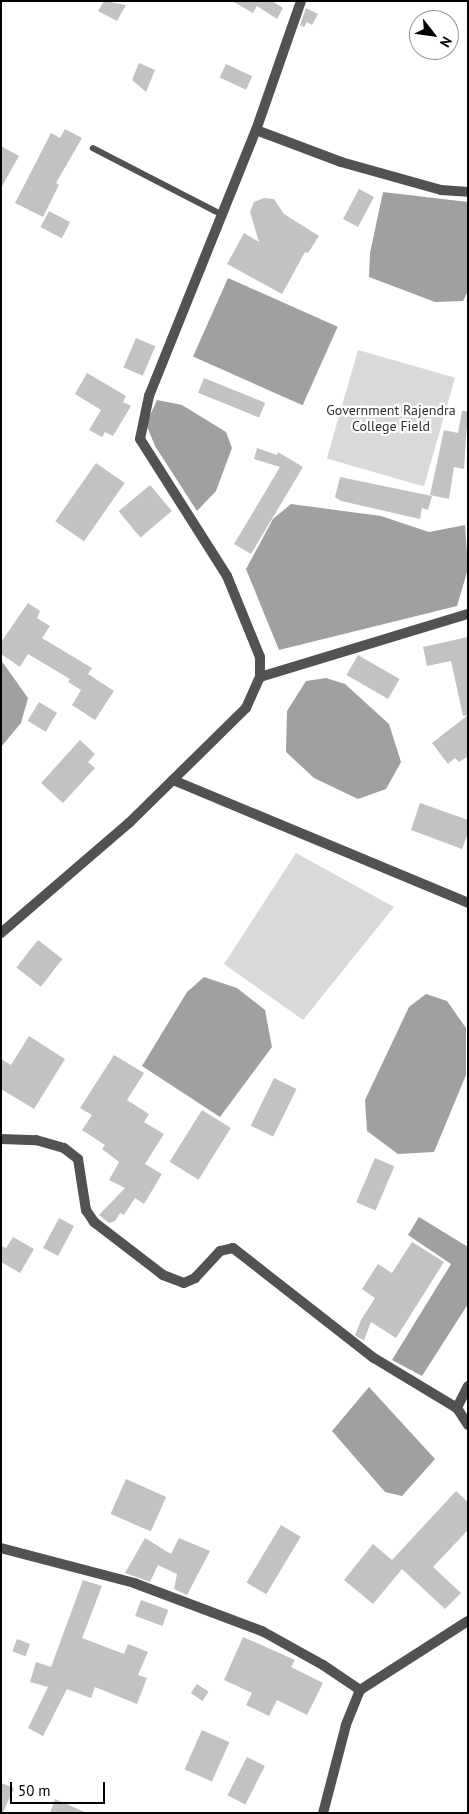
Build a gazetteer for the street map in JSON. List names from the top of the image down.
{
  "parks": ["Government Rajendra College Field"],
  "scale_bar": "50 m",
  "north": "bottom right"
}
